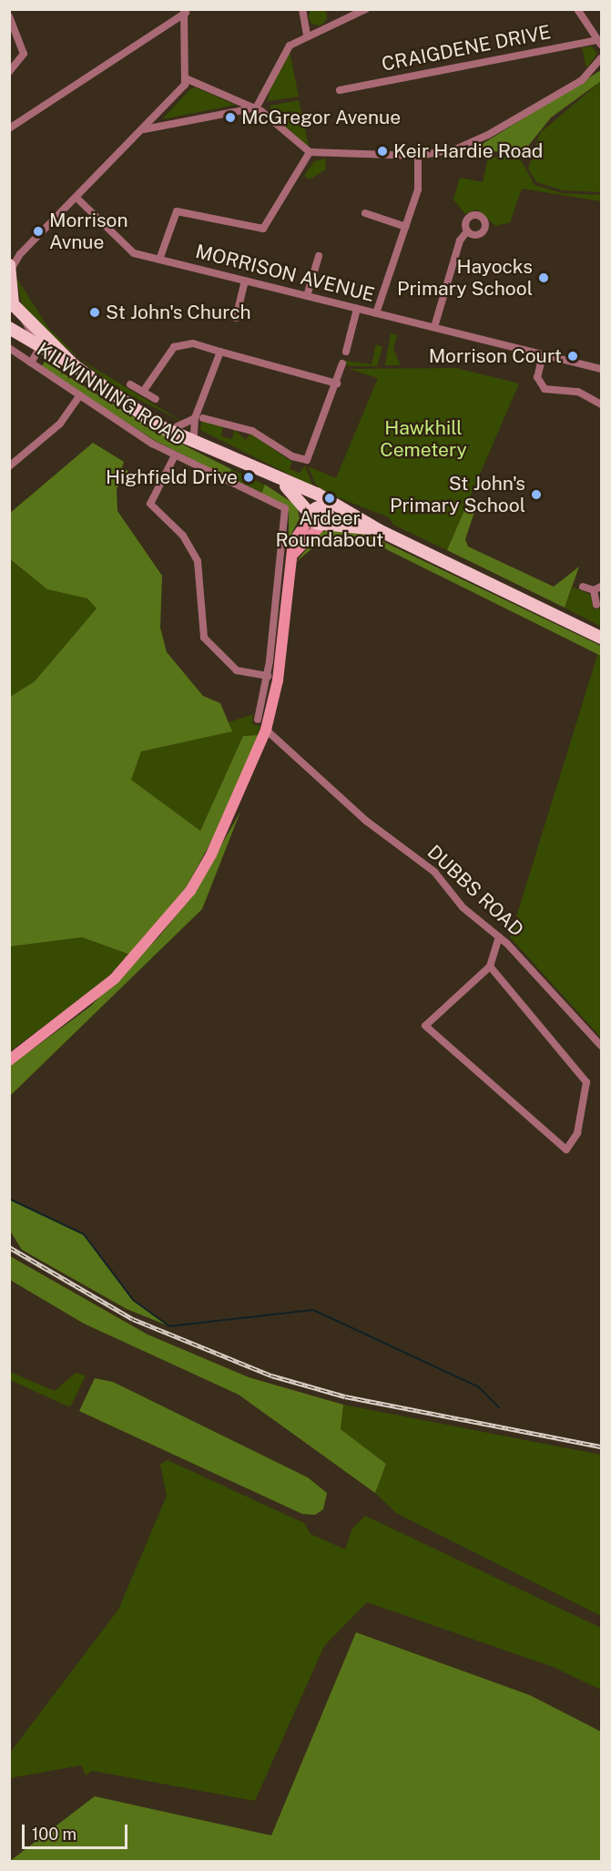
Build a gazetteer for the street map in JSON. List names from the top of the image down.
{
  "streets": {
    "street": [
      "CRAIGDENE DRIVE",
      "MORRISON AVENUE",
      "KILWINNING ROAD",
      "DUBBS ROAD"
    ]
  },
  "parks": ["Hawkhill Cemetery"],
  "places": [
    "McGregor Avenue",
    "Keir Hardie Road",
    "Morrison Avnue",
    "Hayocks Primary School",
    "St John's Church",
    "Morrison Court",
    "Highfield Drive",
    "St John's Primary School",
    "Ardeer Roundabout"
  ],
  "scale_bar": "100 m"
}
